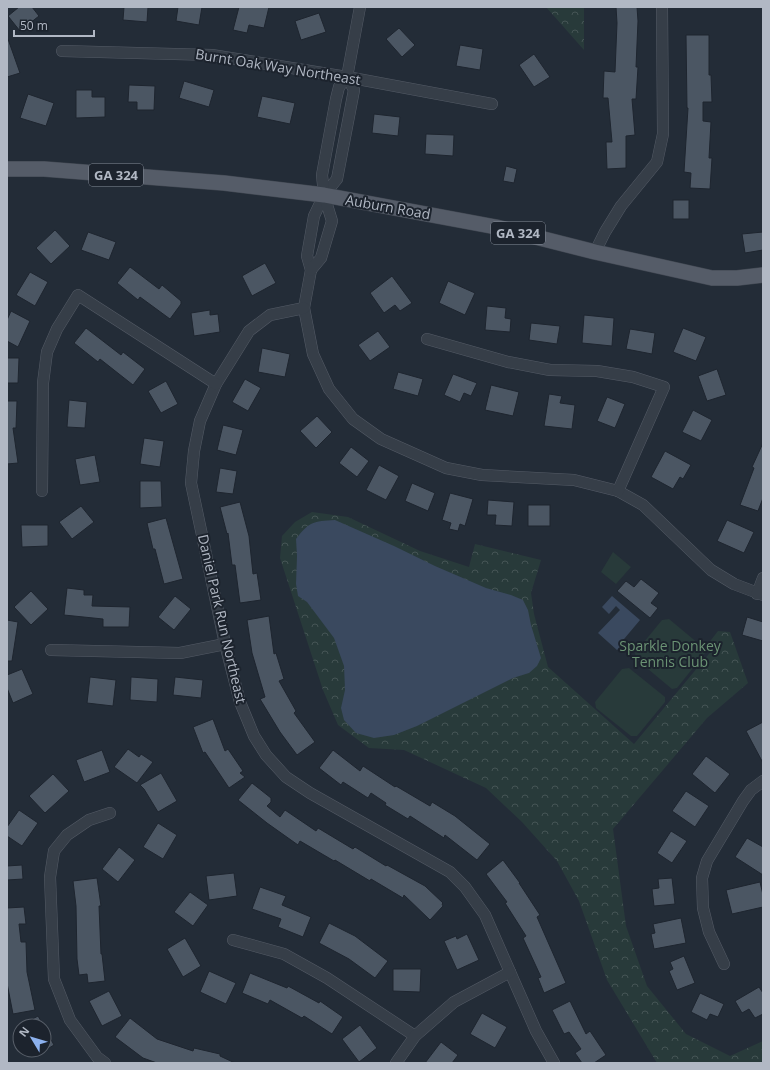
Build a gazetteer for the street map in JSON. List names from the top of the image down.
{
  "streets": {
    "main road": ["GA 324", "Auburn Road"],
    "street": ["Burnt Oak Way Northeast", "Daniel Park Run Northeast"]
  },
  "parks": ["Sparkle Donkey Tennis Club"],
  "scale_bar": "50 m",
  "north": "top left"
}
